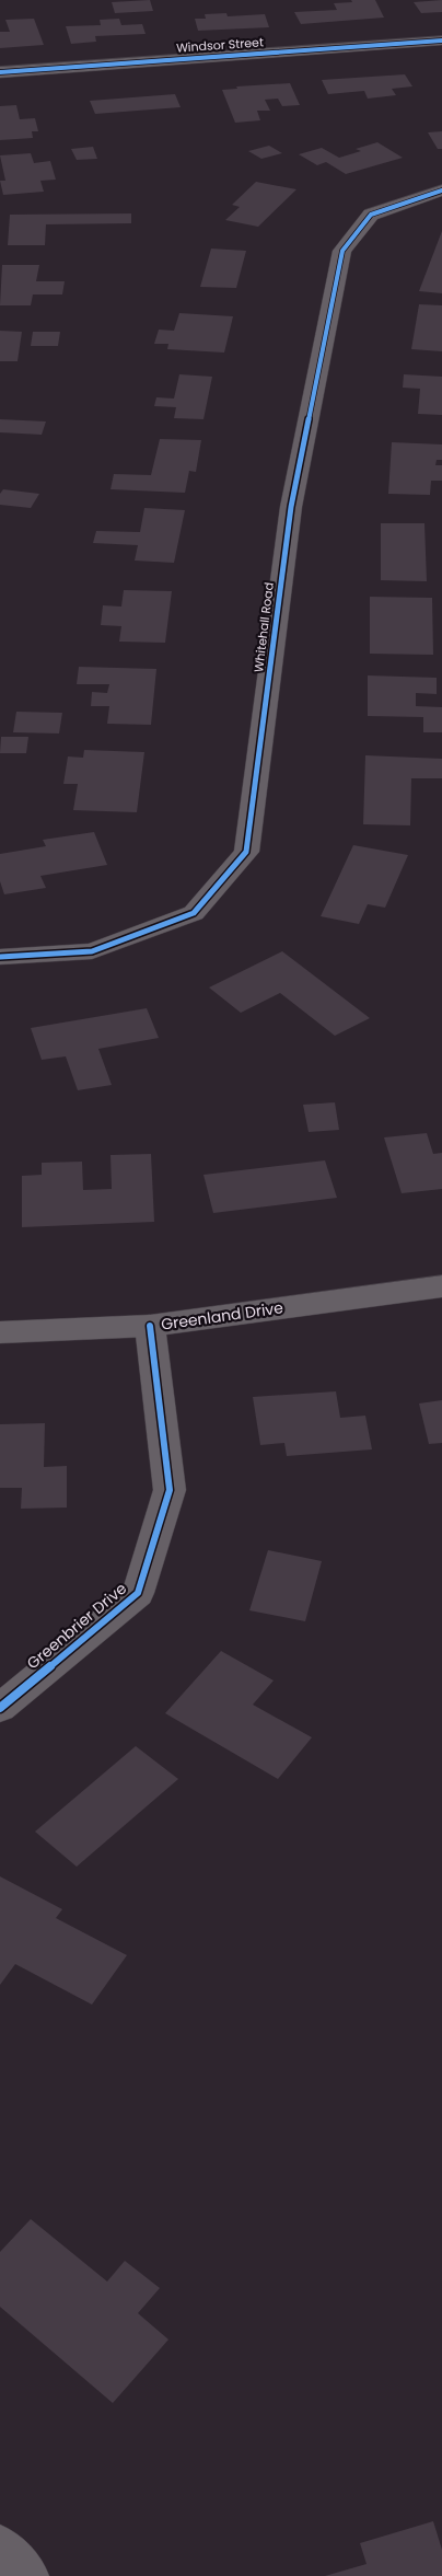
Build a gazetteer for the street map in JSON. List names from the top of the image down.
{
  "streets": {
    "street": [
      "Windsor Street",
      "Whitehall Road",
      "Greenland Drive",
      "Greenbrier Drive"
    ]
  },
  "crossings": [
    ["Greenland Drive", "Greenbrier Drive"]
  ]
}
